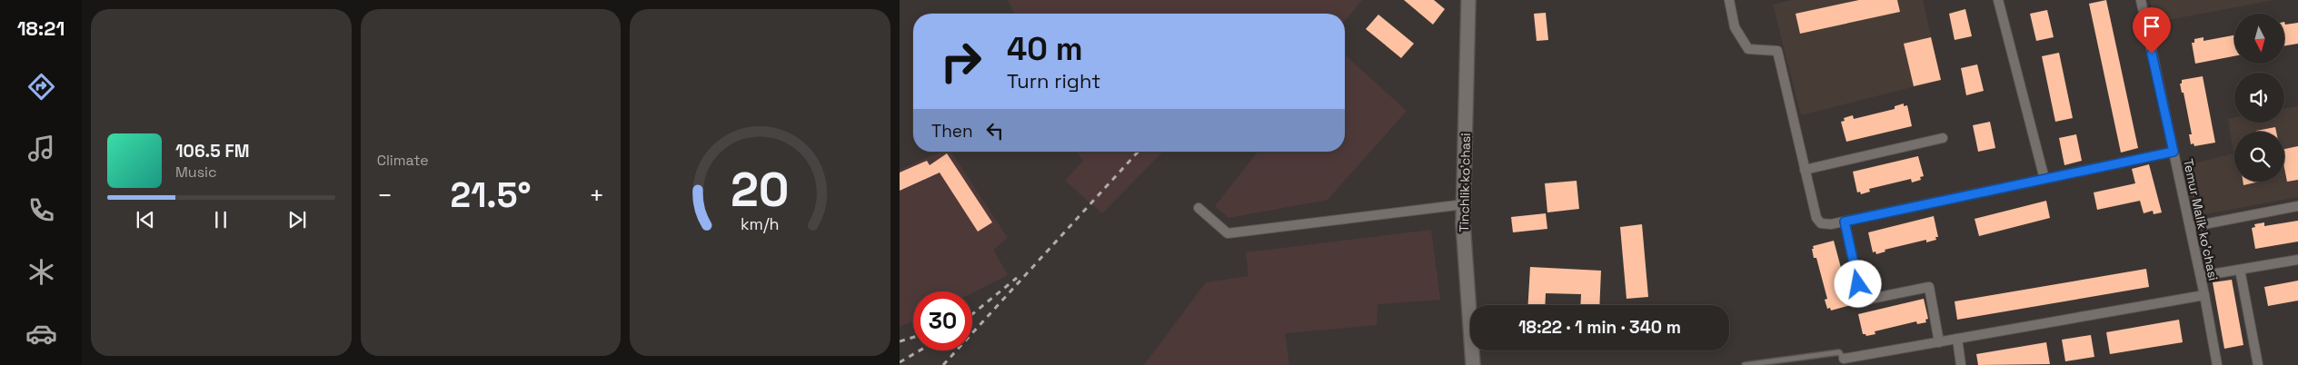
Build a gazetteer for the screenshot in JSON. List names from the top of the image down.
{
  "streets": {
    "main road": ["Tinchlik ko'chasi"],
    "street": ["Temur Malik ko'chasi"]
  },
  "north": "bottom",
  "page": {
    "tabs": "18:21",
    "tile": "Climate",
    "turn": ["40 m", "Turn right"],
    "then": "Then",
    "song": ["106.5 FM", "Music"],
    "heat": ["−", "21.5°", "+"],
    "limit": "30",
    "trip": "18:22 · 1 min · 340 m",
    "gauge": ["20", "km/h"]
  }
}
